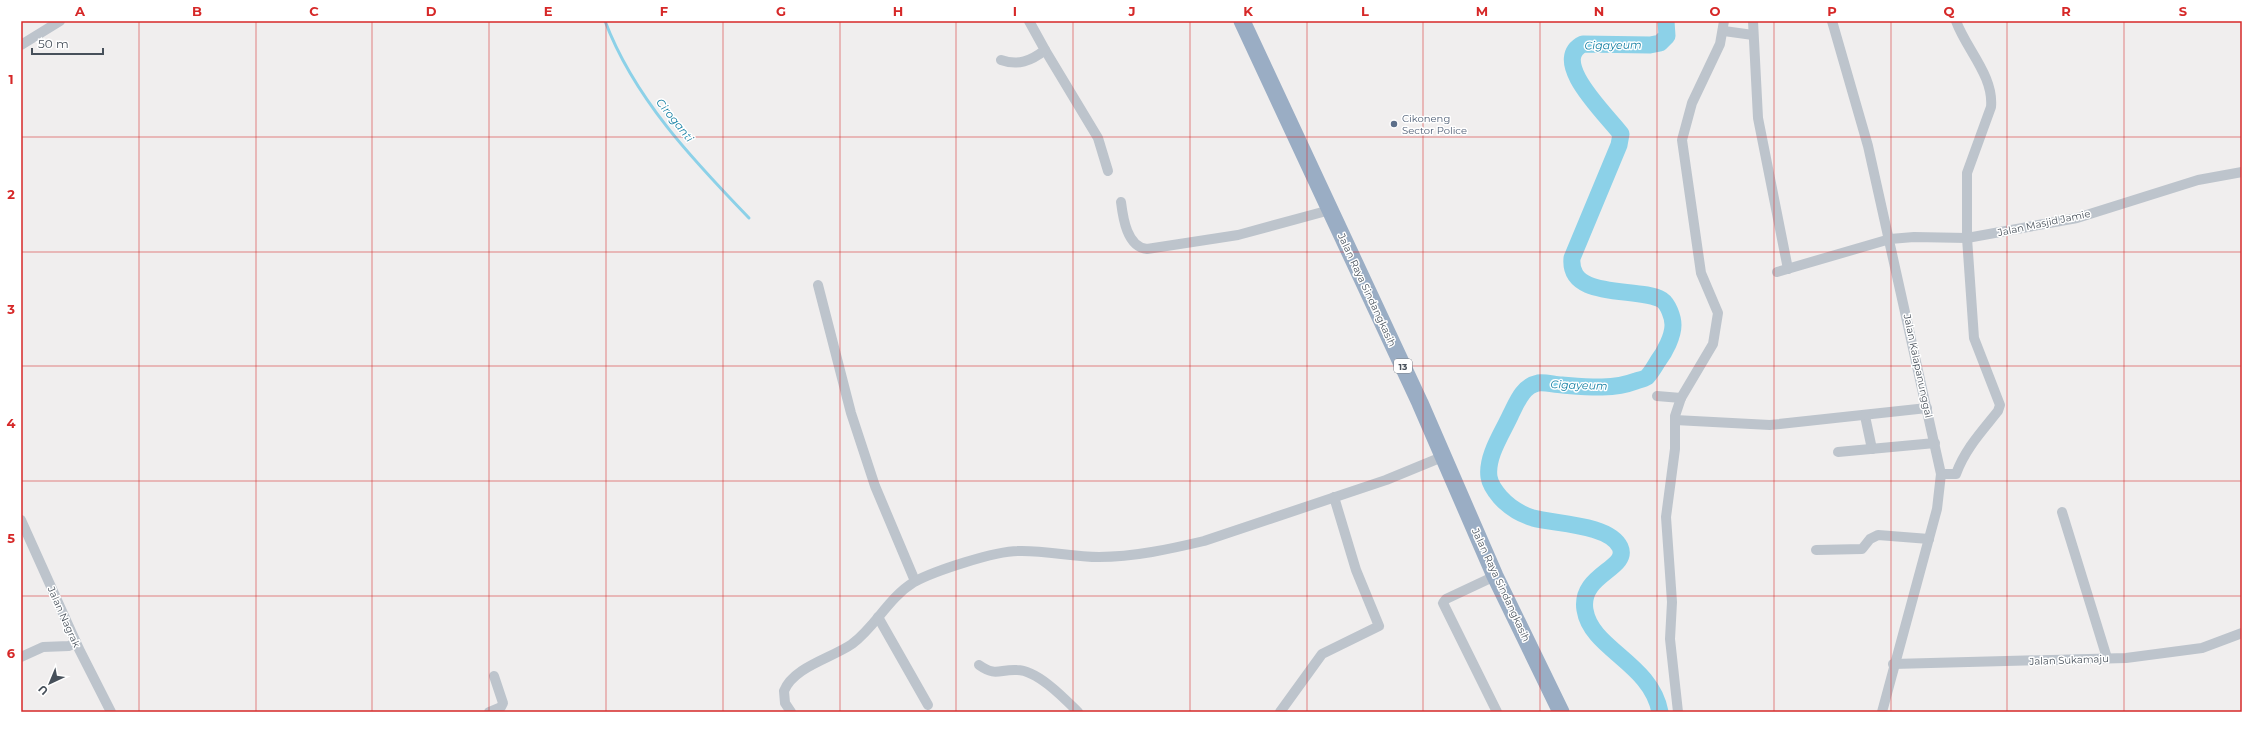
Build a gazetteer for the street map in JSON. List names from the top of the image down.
{
  "streets": {
    "highway": ["Jalan Raya Sindangkasih", "13"],
    "street": [
      "Jalan Masjid Jamie",
      "Jalan Kalapanunggal",
      "Jalan Nagrak",
      "Jalan Sukamaju"
    ]
  },
  "crossings": [
    ["Jalan Masjid Jamie", "Jalan Kalapanunggal"],
    ["Jalan Kalapanunggal", "Jalan Sukamaju"]
  ],
  "water": ["Cigayeum", "Ciroganti"],
  "places": ["Cikoneng Sector Police"],
  "scale_bar": "50 m",
  "north": "bottom left",
  "grid": {
    "columns": [
      "A",
      "B",
      "C",
      "D",
      "E",
      "F",
      "G",
      "H",
      "I",
      "J",
      "K",
      "L",
      "M",
      "N",
      "O",
      "P",
      "Q",
      "R",
      "S"
    ],
    "rows": [
      "1",
      "2",
      "3",
      "4",
      "5",
      "6"
    ]
  }
}
